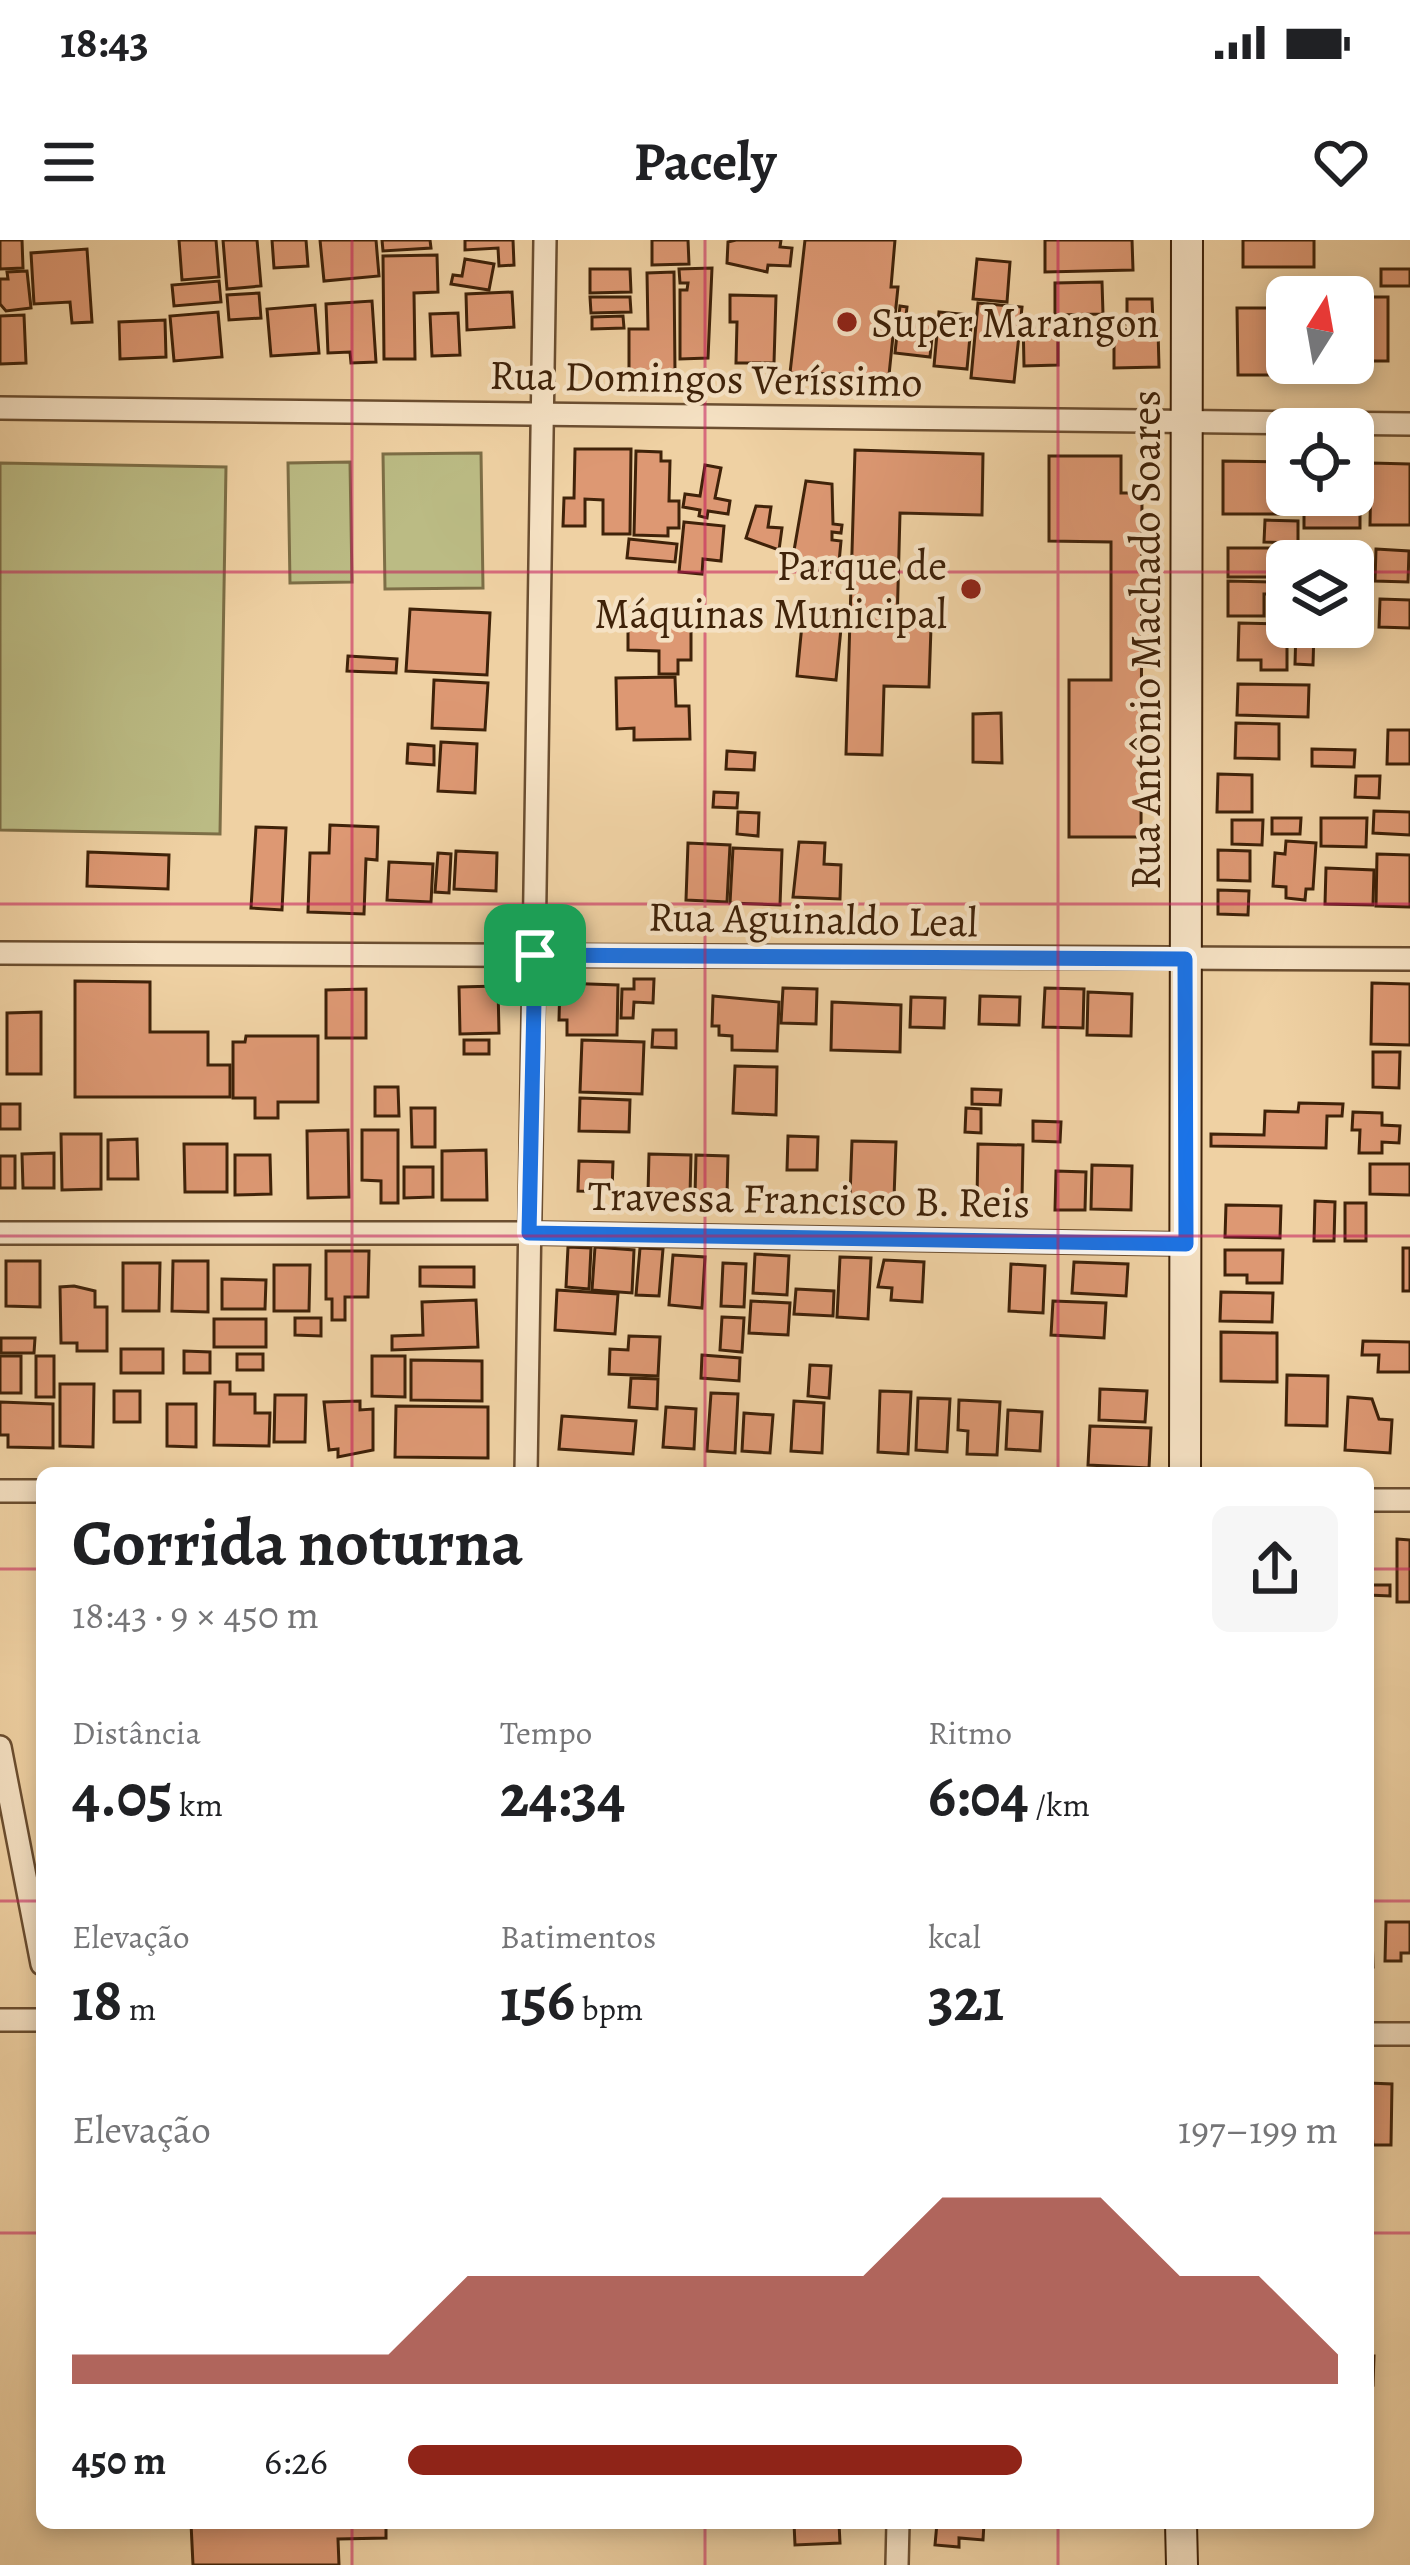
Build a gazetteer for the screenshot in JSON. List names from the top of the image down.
{
  "streets": {
    "street": [
      "Rua Domingos Veríssimo",
      "Rua Antônio Machado Soares",
      "Rua Aguinaldo Leal",
      "Travessa Francisco B. Reis"
    ]
  },
  "crossings": [
    ["Rua Domingos Veríssimo", "Rua Antônio Machado Soares"],
    ["Rua Antônio Machado Soares", "Rua Aguinaldo Leal"],
    ["Rua Antônio Machado Soares", "Travessa Francisco B. Reis"]
  ],
  "places": ["Super Marangon", "Parque de Máquinas Municipal"],
  "north": "top",
  "page": {
    "status": "18:43",
    "header": "Pacely",
    "heading": ["Corrida noturna", "18:43 · 9 × 450 m"],
    "stats": [
      ["Distância", "4.05 km"],
      ["Tempo", "24:34"],
      ["Ritmo", "6:04 /km"],
      ["Elevação", "18 m"],
      ["Batimentos", "156 bpm"],
      ["kcal", "321"]
    ],
    "chart": ["Elevação", "197–199 m"],
    "list": [
      {
        "name": "450 m",
        "note": "6:26"
      }
    ]
  }
}
